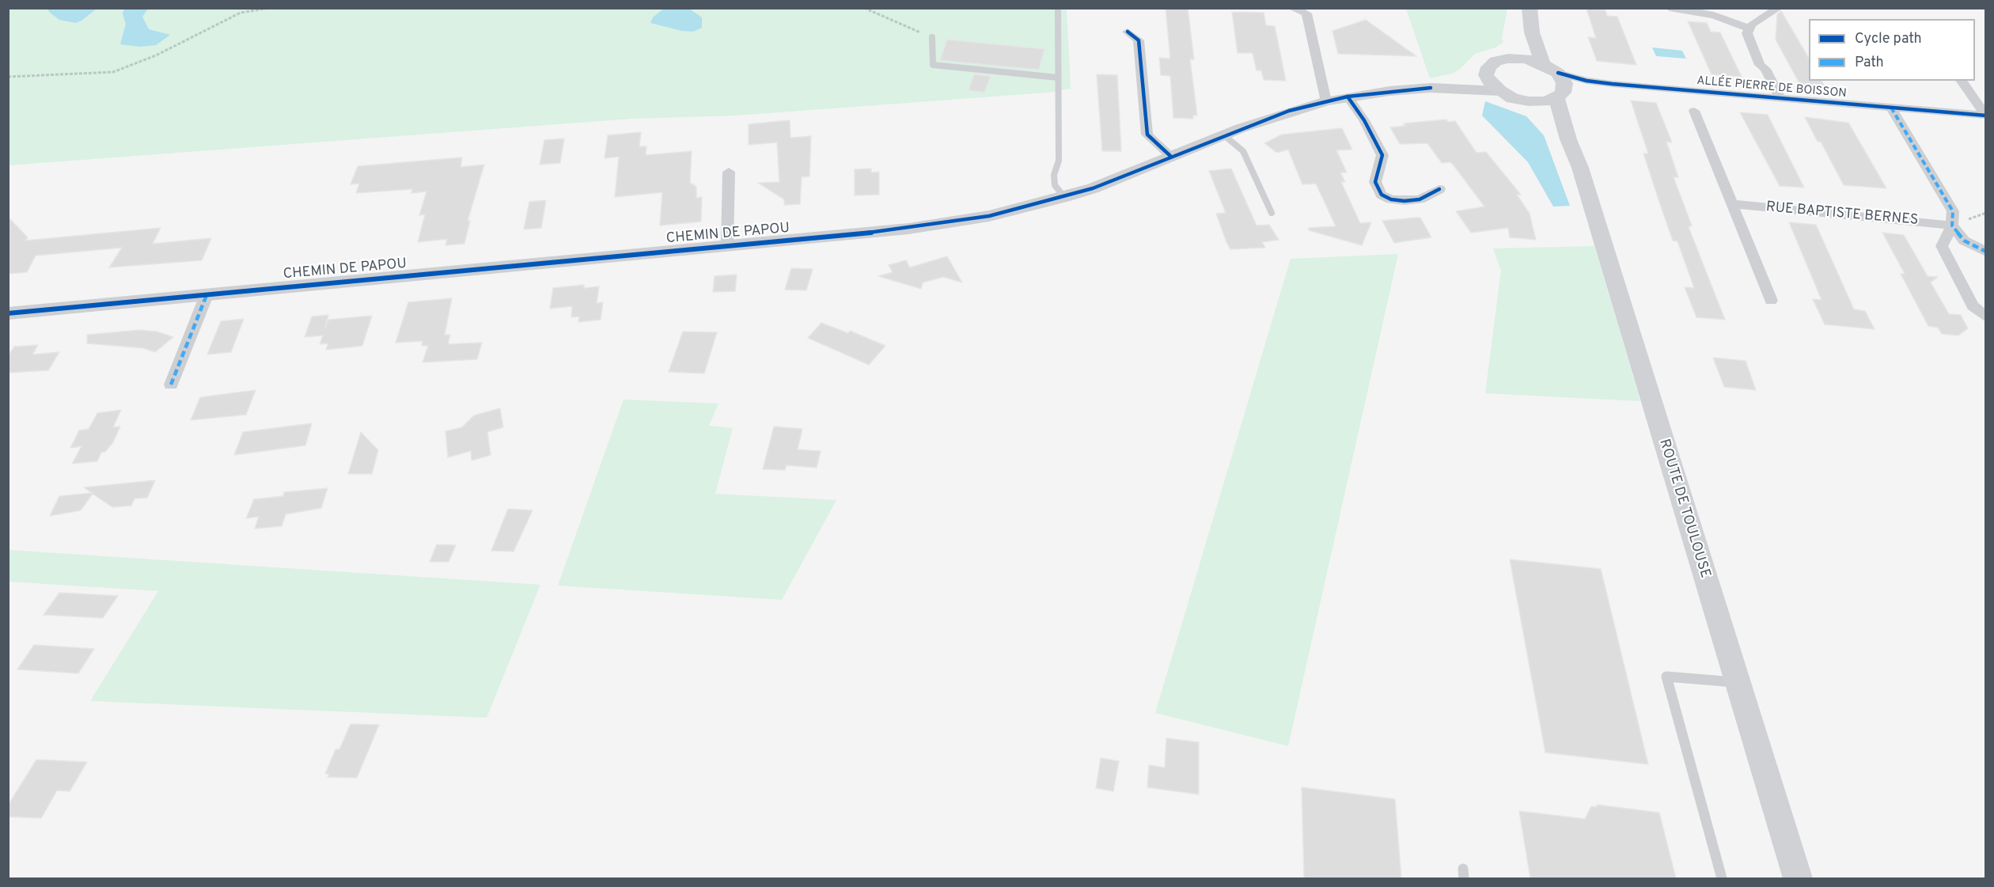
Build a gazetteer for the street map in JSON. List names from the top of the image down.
{
  "streets": {
    "main road": ["ROUTE DE TOULOUSE"],
    "street": ["ALLÉE PIERRE DE BOISSON", "RUE BAPTISTE BERNES", "CHEMIN DE PAPOU"]
  },
  "crossings": [
    ["ALLÉE PIERRE DE BOISSON", "ROUTE DE TOULOUSE"]
  ],
  "legend": ["Cycle path", "Path"]
}
